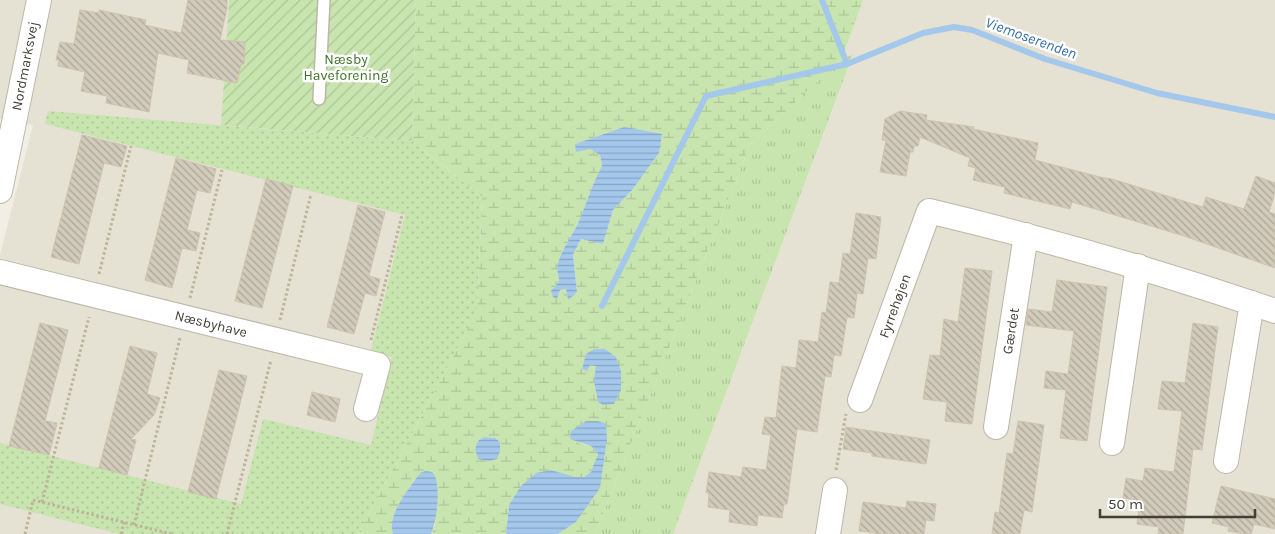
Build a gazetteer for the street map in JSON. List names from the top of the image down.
{
  "streets": {
    "street": [
      "Nordmarksvej",
      "Fyrrehøjen",
      "Næsbyhave",
      "Gærdet"
    ]
  },
  "crossings": [
    ["Fyrrehøjen", "Gærdet"]
  ],
  "water": ["Viemoserenden"],
  "parks": ["Næsby Haveforening"],
  "scale_bar": "50 m"
}
